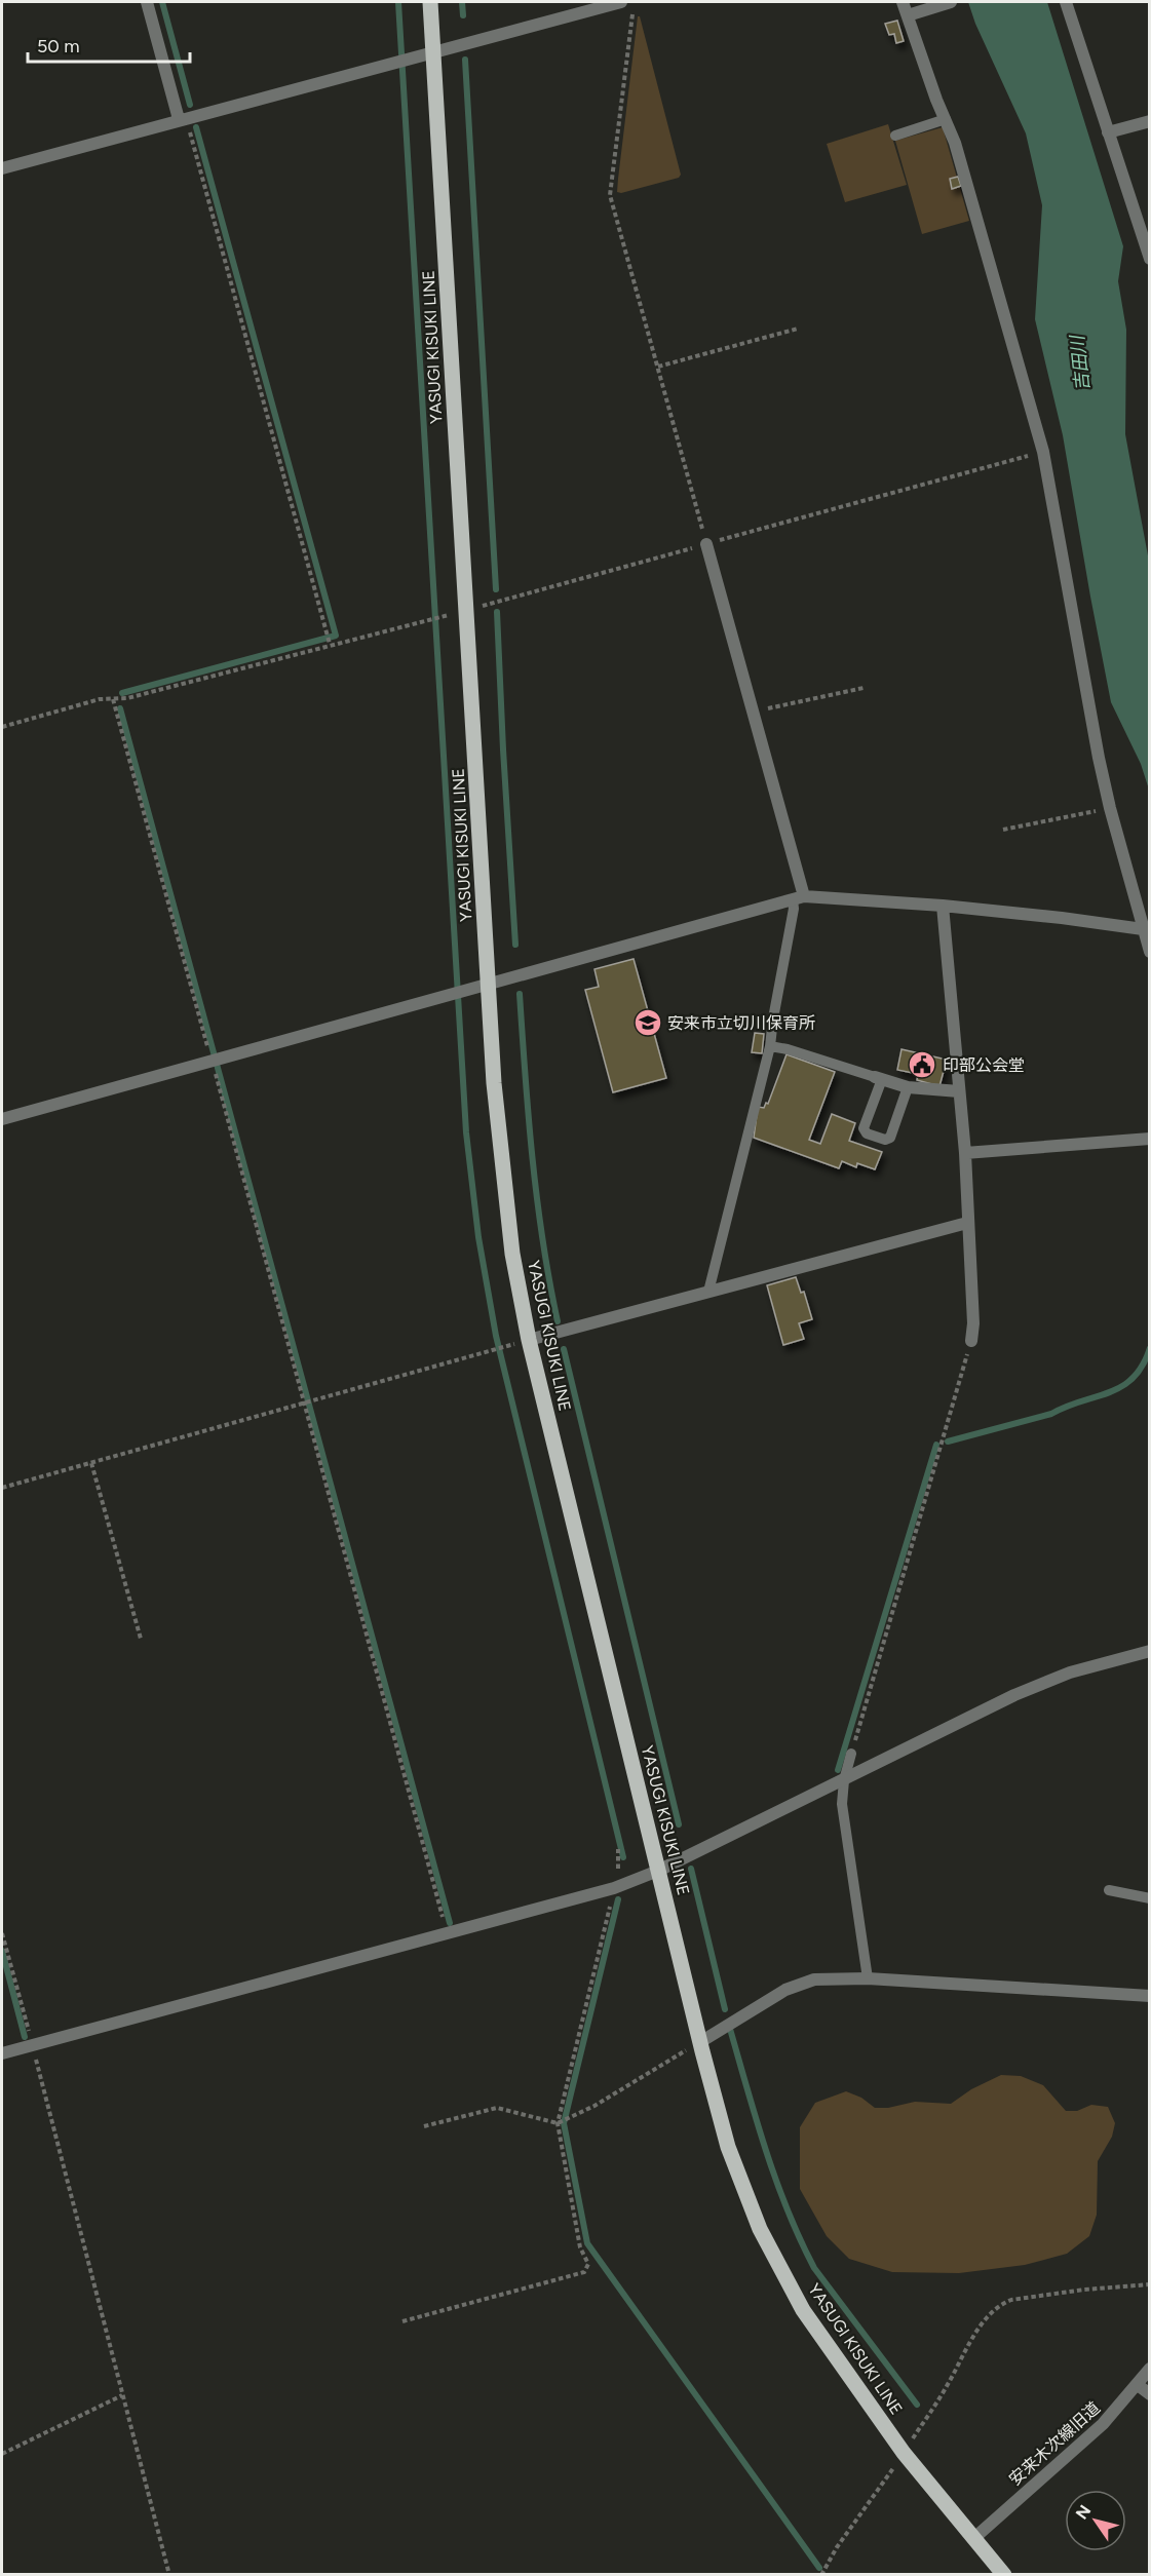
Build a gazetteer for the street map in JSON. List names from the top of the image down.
{
  "streets": {
    "main road": ["YASUGI KISUKI LINE"],
    "street": ["安来木次線旧道"]
  },
  "crossings": [
    ["YASUGI KISUKI LINE", "安来木次線旧道"]
  ],
  "water": ["吉田川"],
  "places": {
    "school or university": ["安来市立切川保育所"],
    "public building": ["印部公会堂"]
  },
  "scale_bar": "50 m",
  "north": "top left"
}
